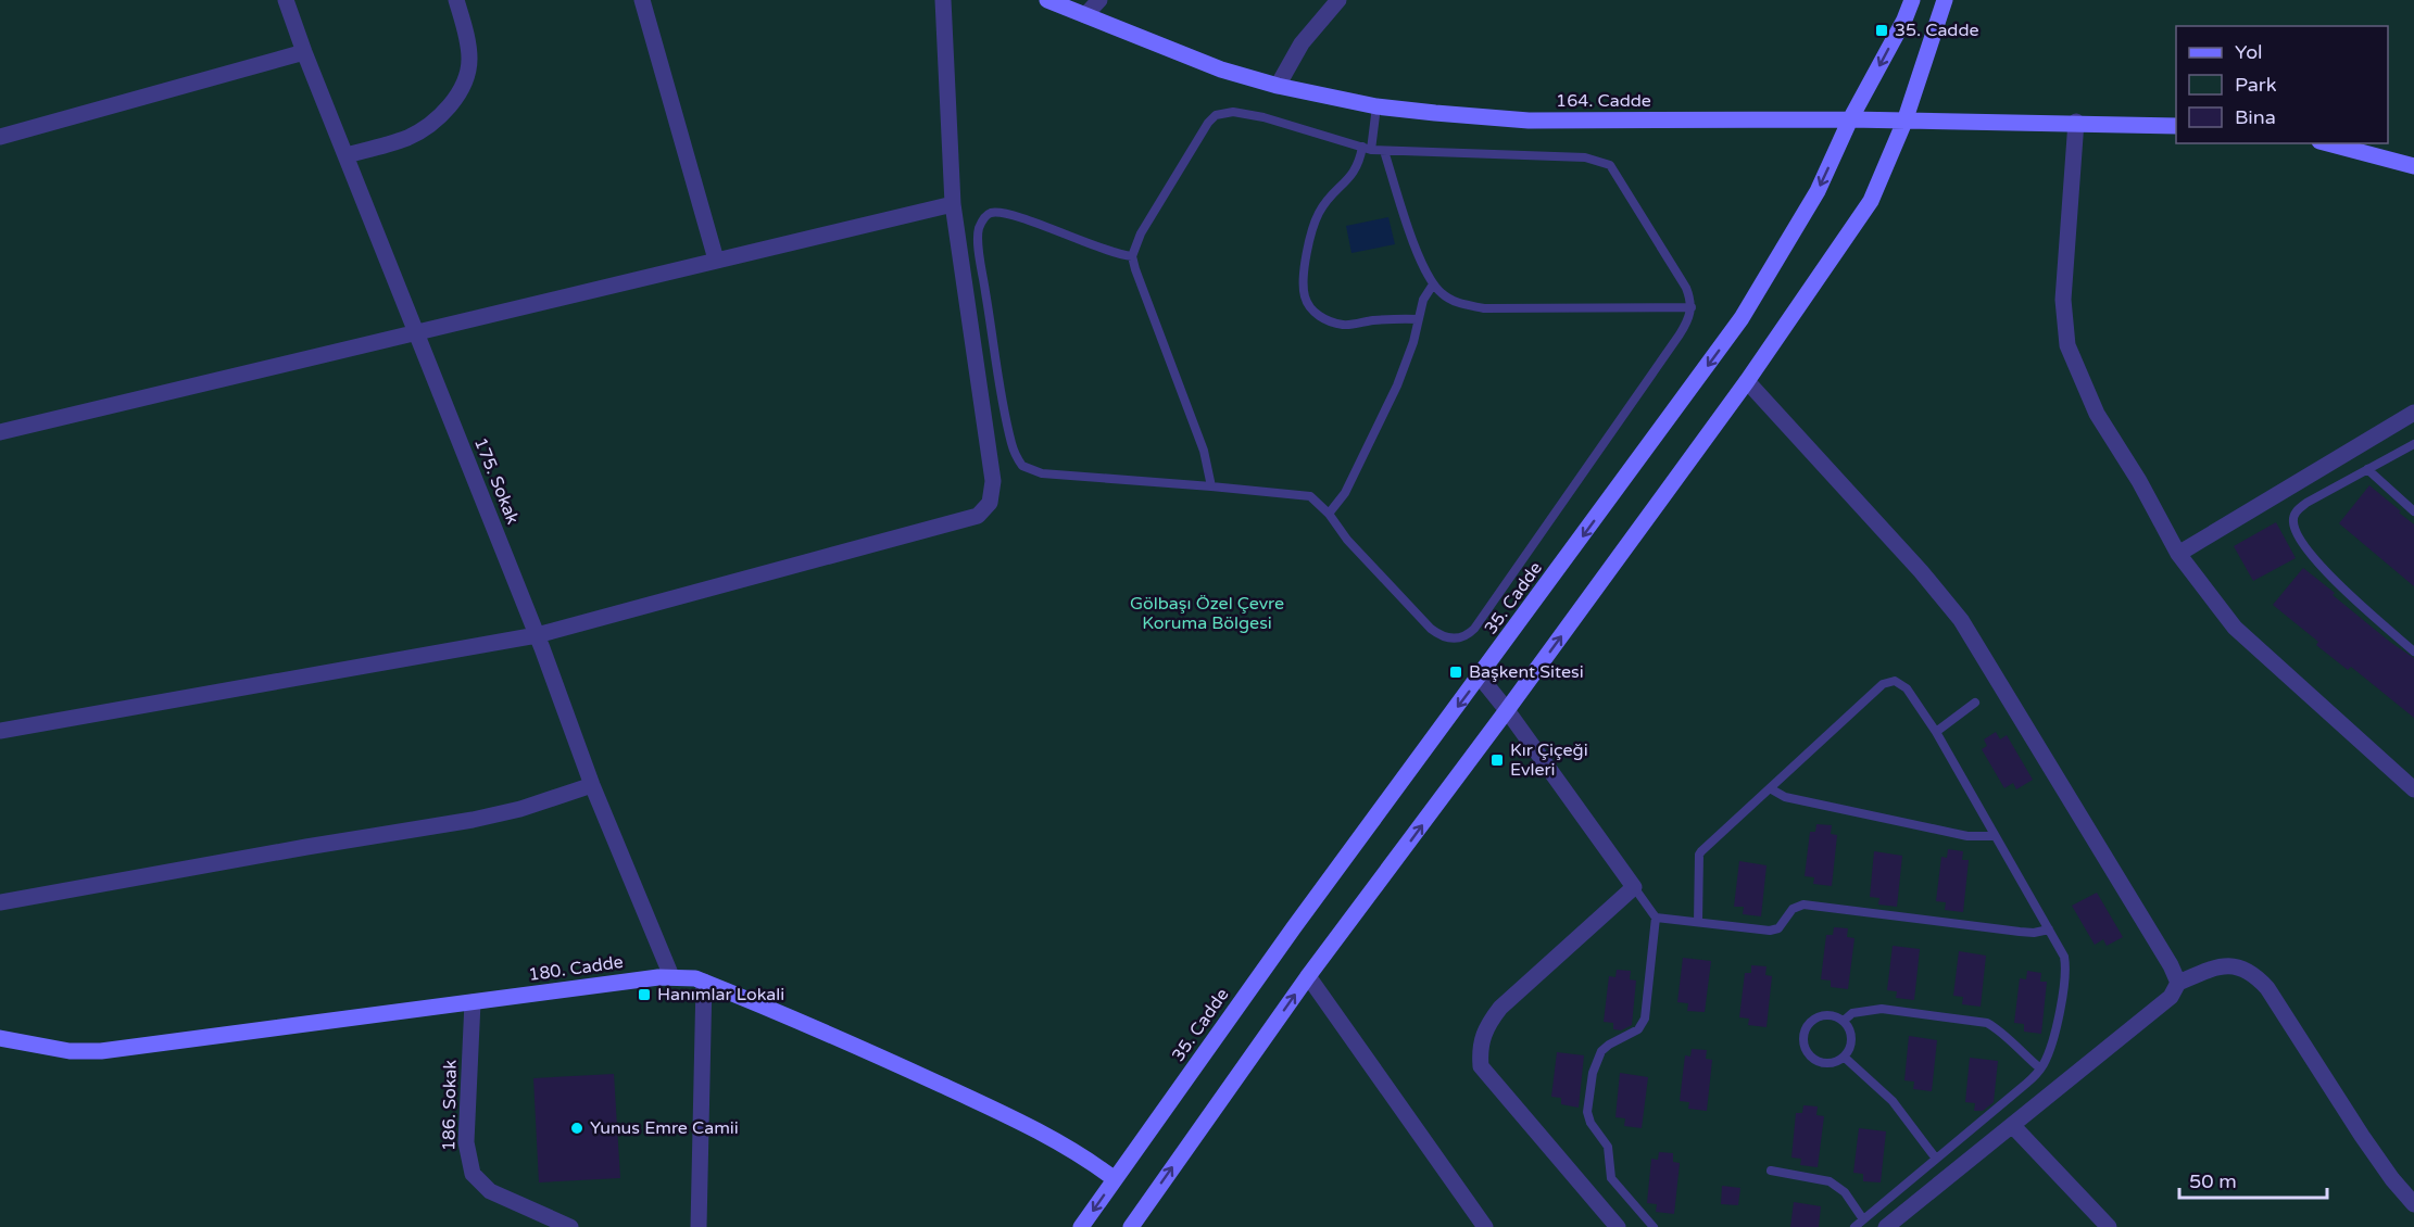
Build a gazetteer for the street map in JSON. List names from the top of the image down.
{
  "streets": {
    "street": [
      "164. Cadde",
      "175. Sokak",
      "35. Cadde",
      "180. Cadde",
      "186. Sokak"
    ]
  },
  "crossings": [
    ["164. Cadde", "35. Cadde"],
    ["175. Sokak", "180. Cadde"],
    ["35. Cadde", "180. Cadde"],
    ["180. Cadde", "186. Sokak"]
  ],
  "parks": ["Gölbaşı Özel Çevre Koruma Bölgesi"],
  "places": {
    "transit": [
      "35. Cadde",
      "Başkent Sitesi",
      "Kır Çiçeği Evleri",
      "Hanımlar Lokali"
    ],
    "other": ["Yunus Emre Camii"]
  },
  "legend": ["Yol", "Park", "Bina"],
  "scale_bar": "50 m"
}
